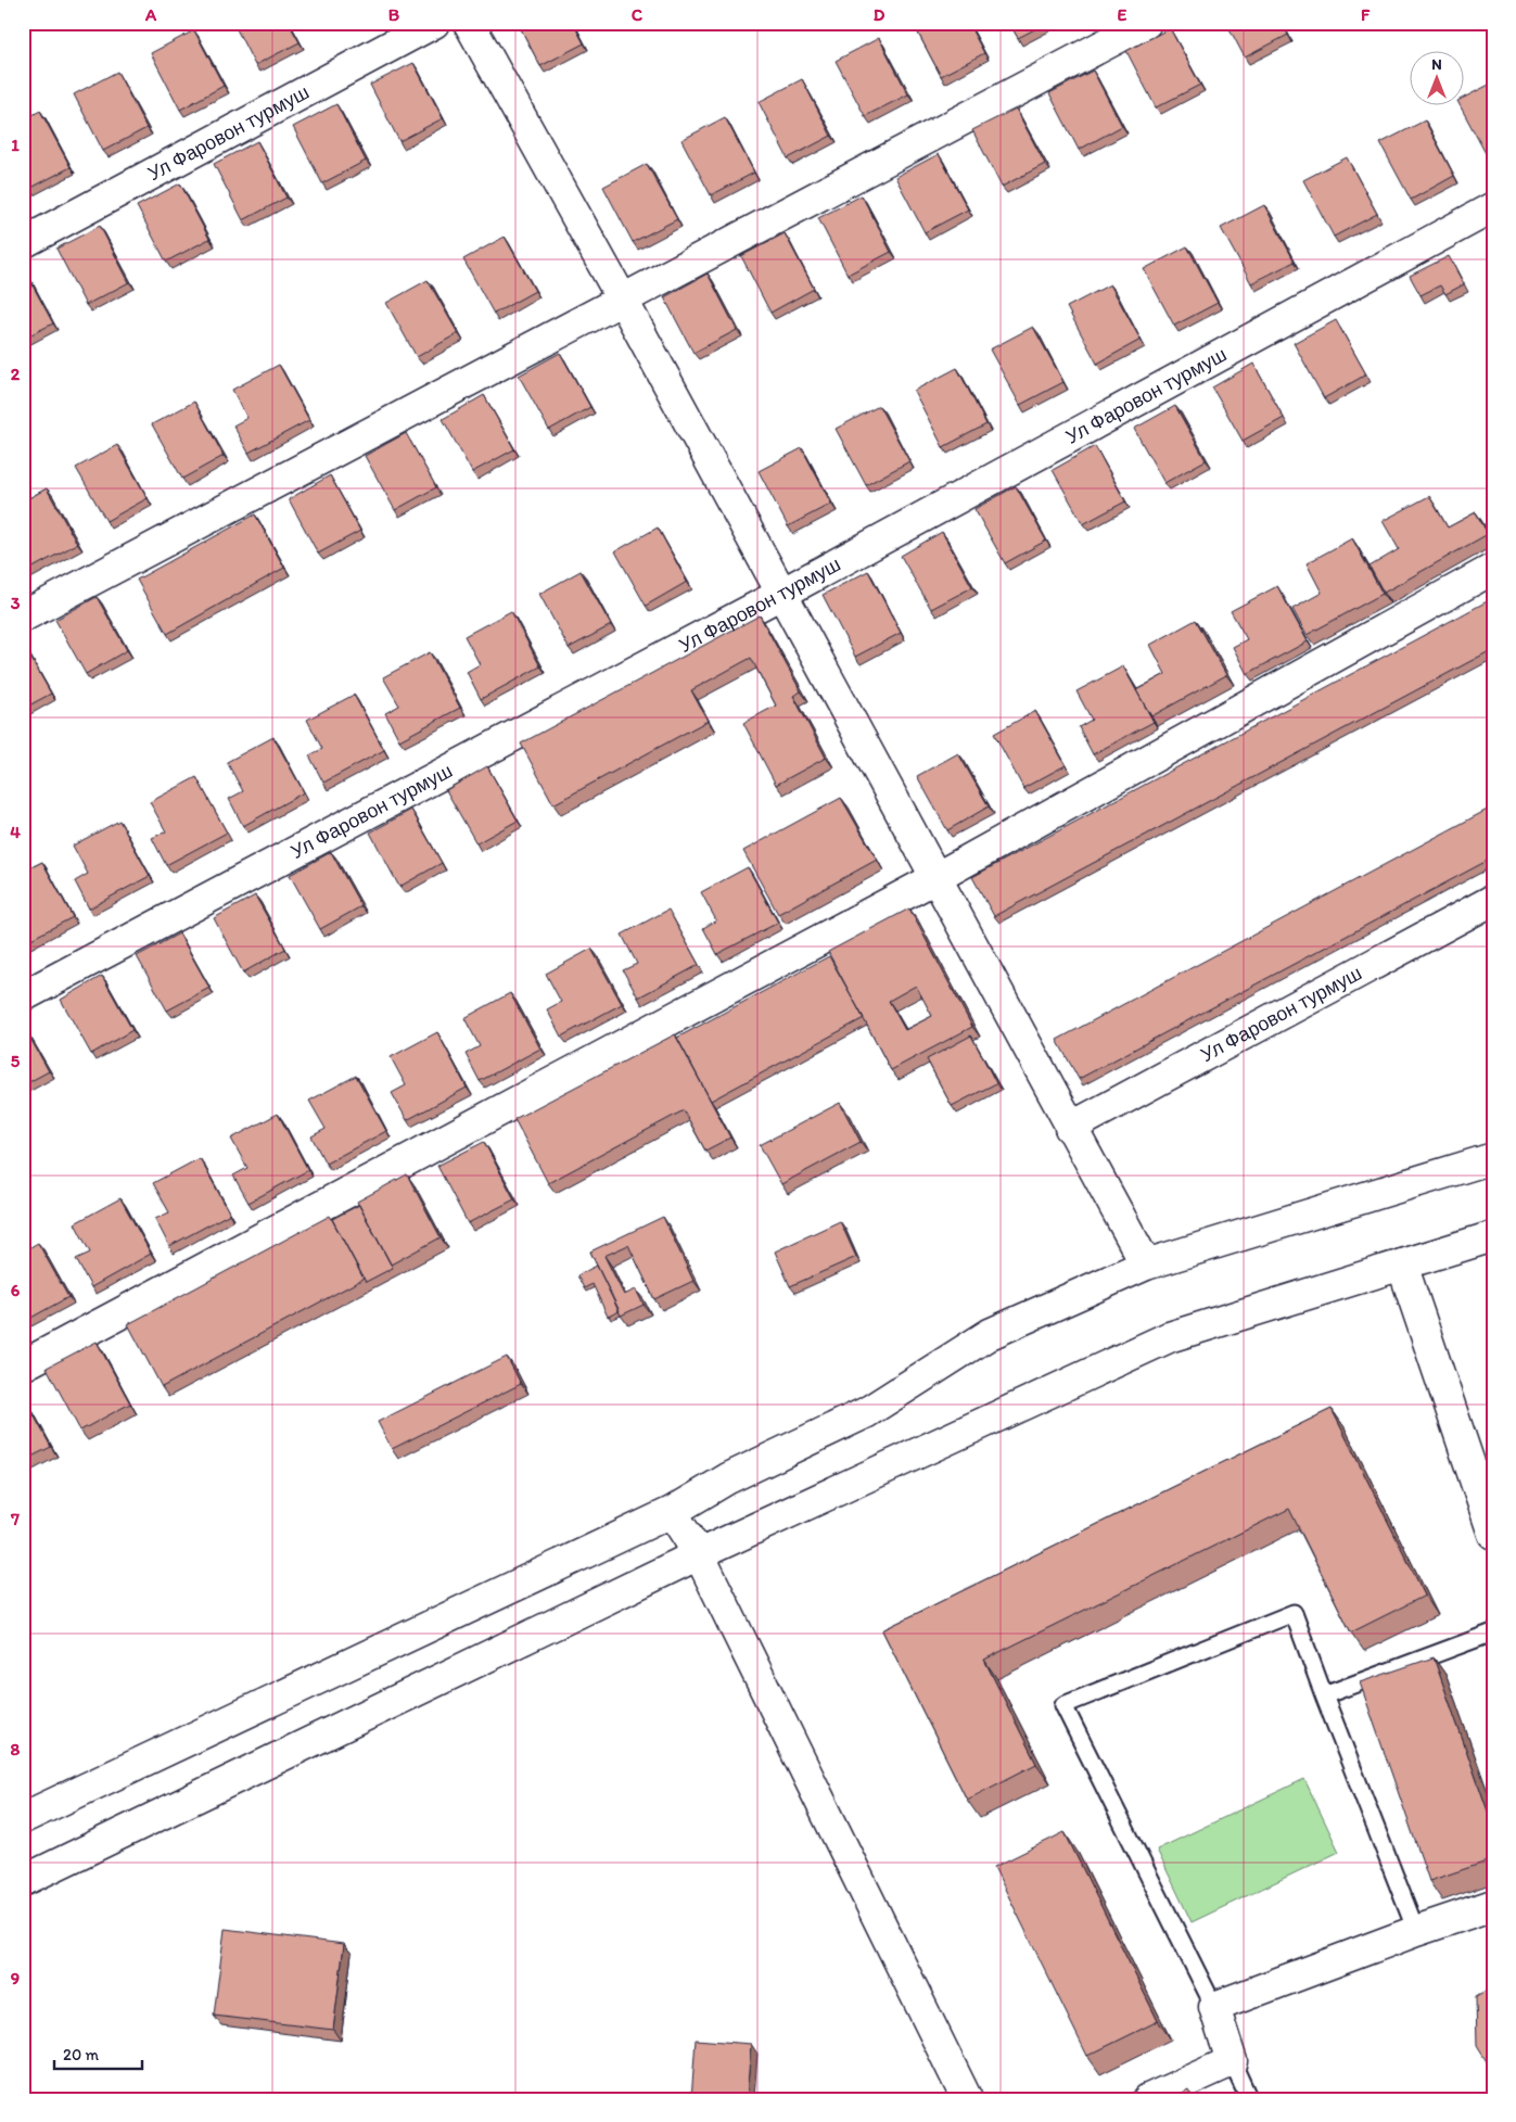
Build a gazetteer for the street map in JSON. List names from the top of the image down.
{
  "streets": {
    "street": ["Ул Фаровон турмуш"]
  },
  "scale_bar": "20 m",
  "north": "top",
  "grid": {
    "columns": [
      "A",
      "B",
      "C",
      "D",
      "E",
      "F"
    ],
    "rows": [
      "1",
      "2",
      "3",
      "4",
      "5",
      "6",
      "7",
      "8",
      "9"
    ]
  }
}
